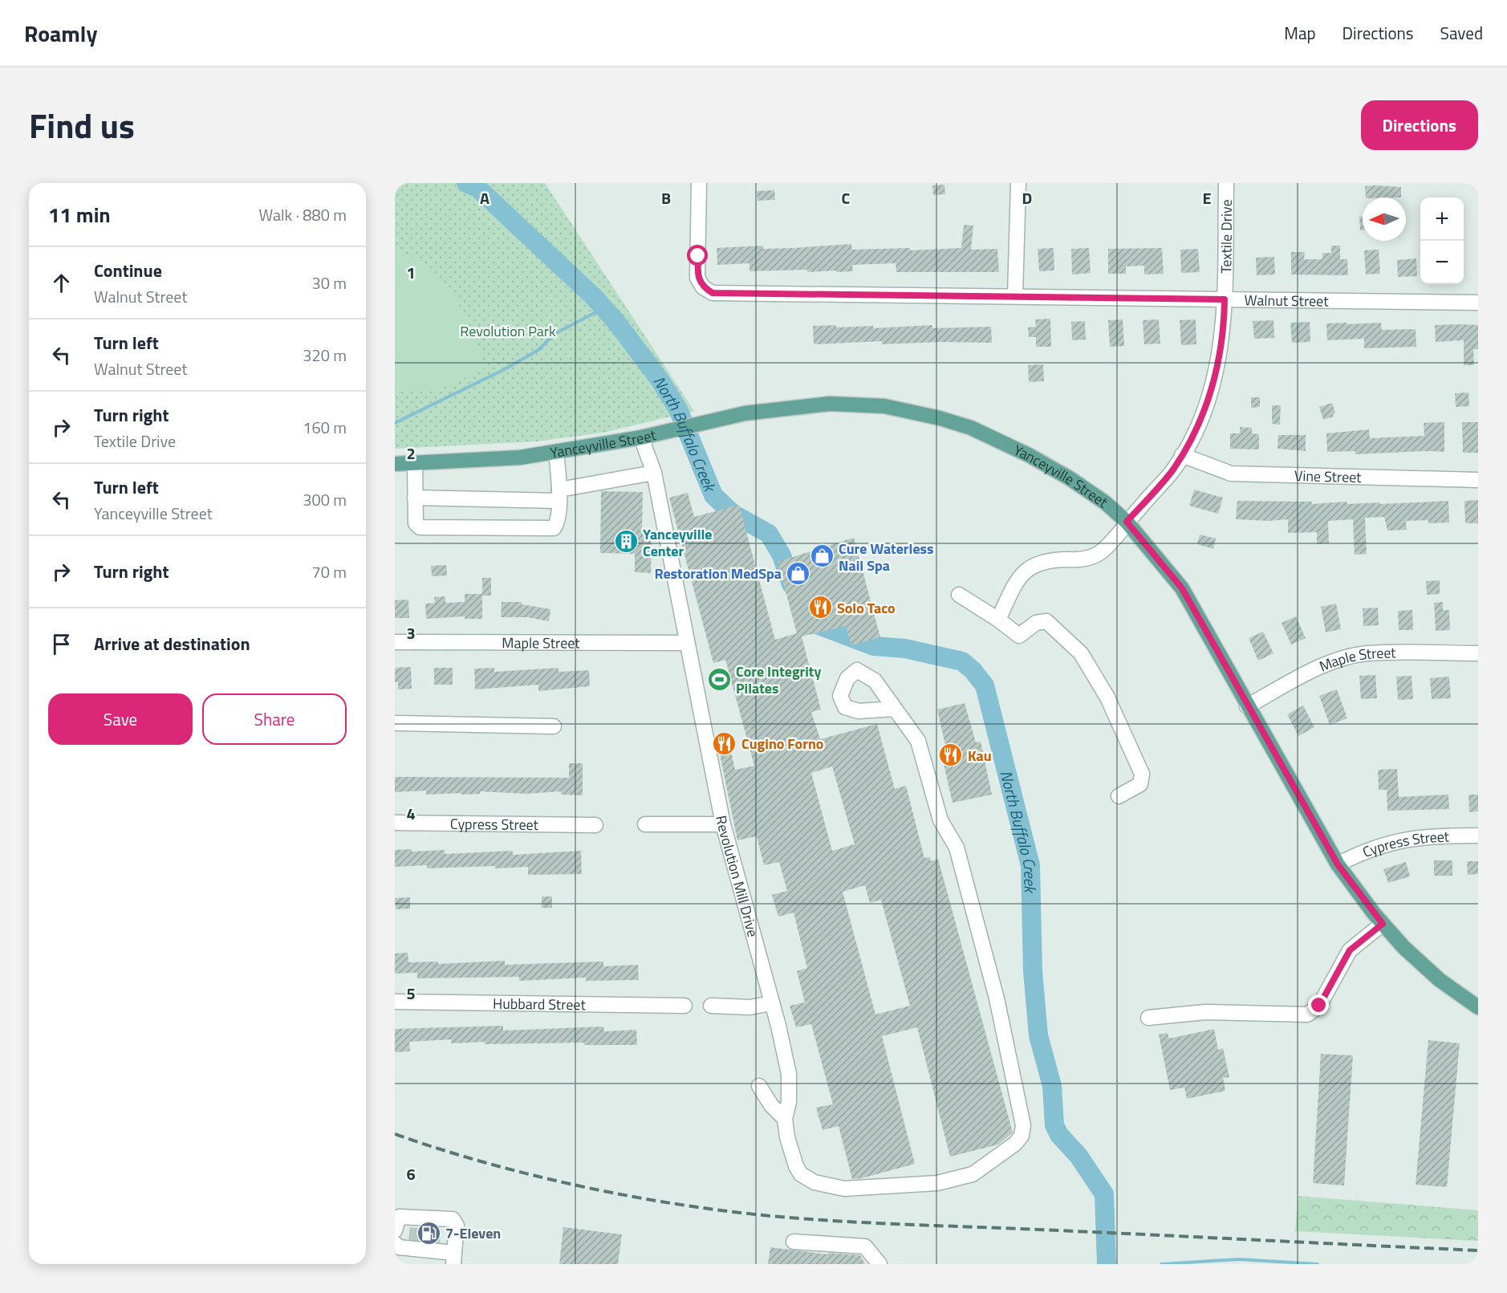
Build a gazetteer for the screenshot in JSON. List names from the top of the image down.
{
  "streets": {
    "main road": ["Yanceyville Street"],
    "street": [
      "Textile Drive",
      "Walnut Street",
      "Vine Street",
      "Maple Street",
      "Cypress Street",
      "Revolution Mill Drive",
      "Hubbard Street"
    ]
  },
  "crossings": [
    ["Textile Drive", "Walnut Street"],
    ["Textile Drive", "Yanceyville Street"],
    ["Textile Drive", "Vine Street"],
    ["Yanceyville Street", "Maple Street"],
    ["Yanceyville Street", "Cypress Street"],
    ["Yanceyville Street", "Revolution Mill Drive"],
    ["Maple Street", "Revolution Mill Drive"]
  ],
  "water": ["North Buffalo Creek"],
  "parks": ["Revolution Park"],
  "places": {
    "building": ["Yanceyville Center"],
    "shop": ["Cure Waterless Nail Spa", "Restoration MedSpa"],
    "restaurant": ["Solo Taco", "Cugino Forno", "Kau"],
    "sports": ["Core Integrity Pilates"],
    "fuel station": ["7-Eleven"]
  },
  "north": "left",
  "page": {
    "header": "Roamly",
    "nav": ["Map", "Directions", "Saved"],
    "title": "Find us",
    "buttons": [
      "Directions",
      ["Save", "Share"]
    ],
    "heading": ["11 min", "Walk · 880 m"],
    "map_buttons": ["+", "−"],
    "list": [
      ["Continue", "Walnut Street", "30 m"],
      ["Turn left", "Walnut Street", "320 m"],
      ["Turn right", "Textile Drive", "160 m"],
      ["Turn left", "Yanceyville Street", "300 m"],
      ["Turn right", "70 m"],
      "Arrive at destination"
    ]
  },
  "grid": {
    "columns": [
      "A",
      "B",
      "C",
      "D",
      "E"
    ],
    "rows": [
      "1",
      "2",
      "3",
      "4",
      "5",
      "6"
    ]
  }
}
